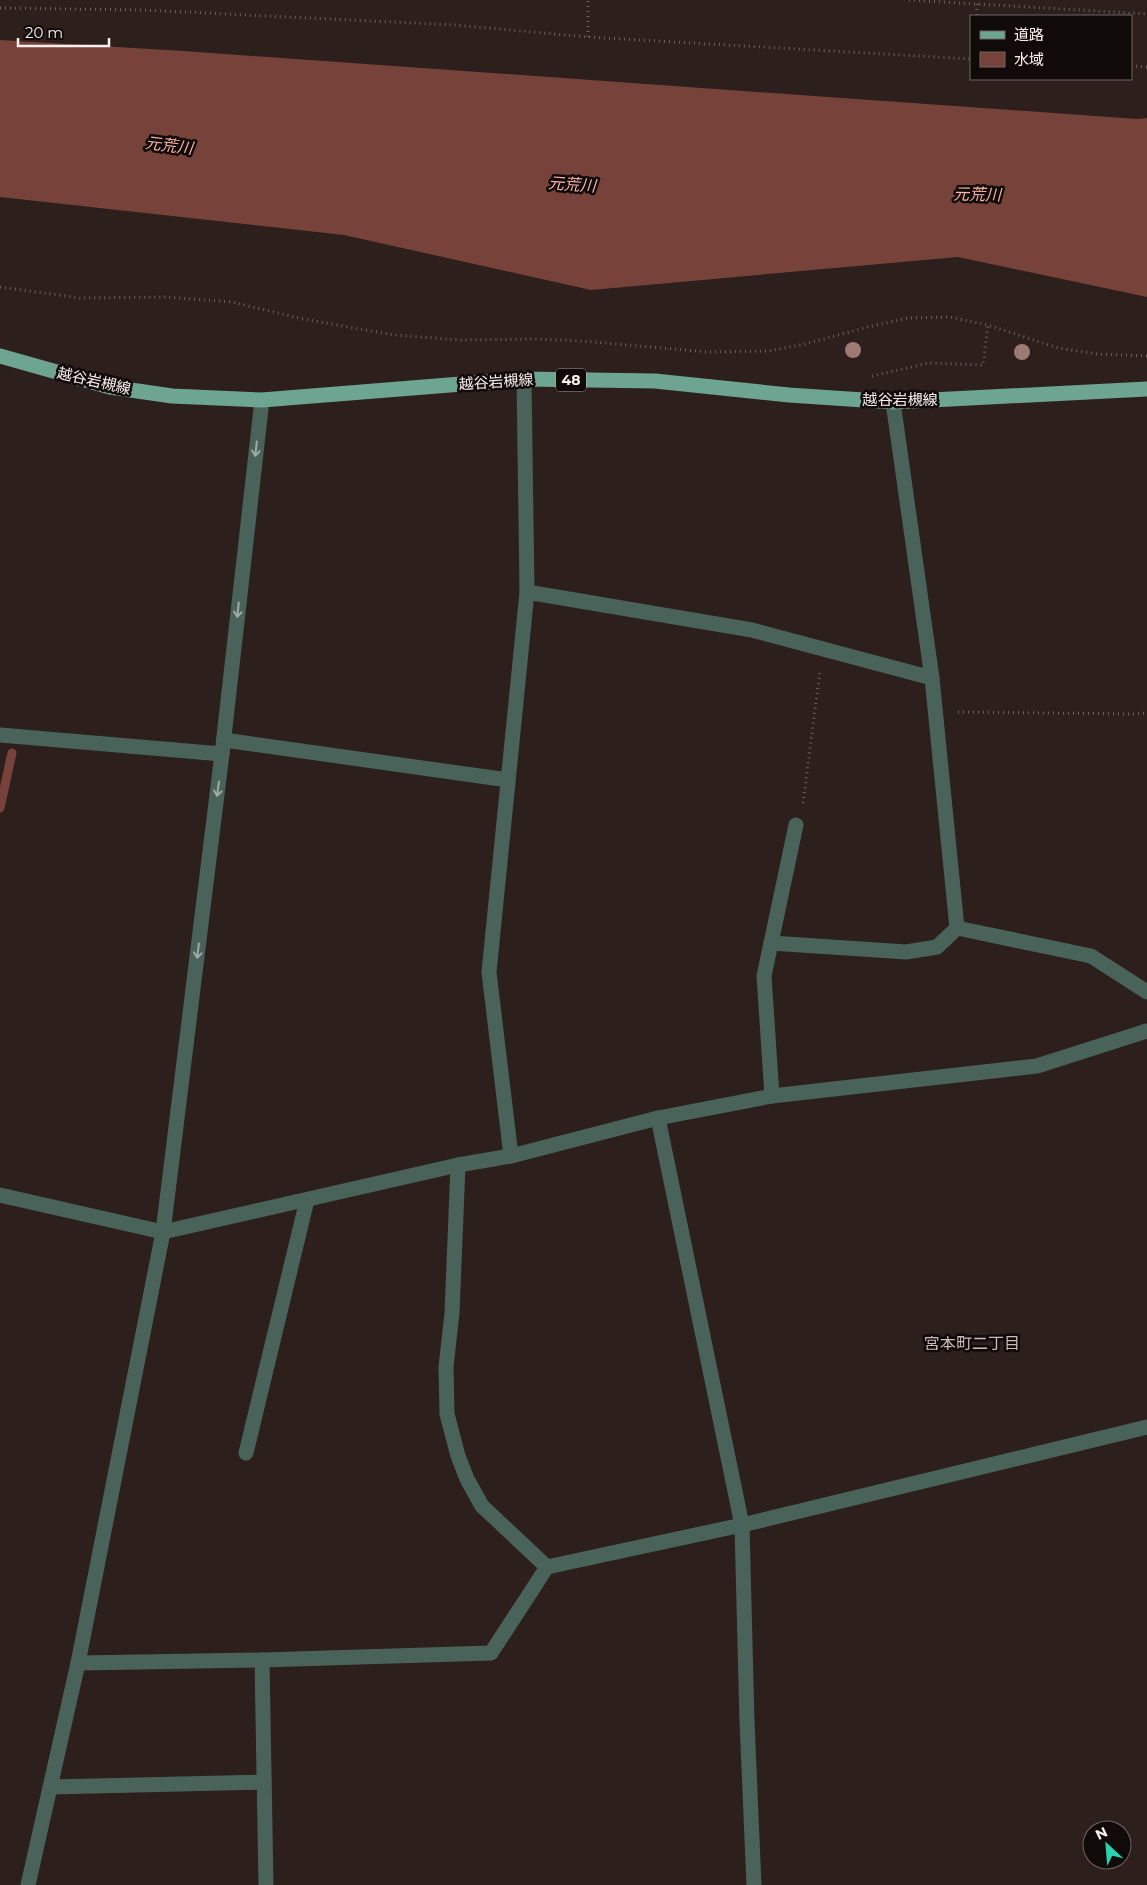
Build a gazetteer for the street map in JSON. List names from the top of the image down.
{
  "streets": {
    "main road": ["48", "越谷岩槻線"]
  },
  "districts": ["宮本町二丁目"],
  "water": ["元荒川"],
  "legend": ["道路", "水域"],
  "scale_bar": "20 m",
  "north": "top left"
}
